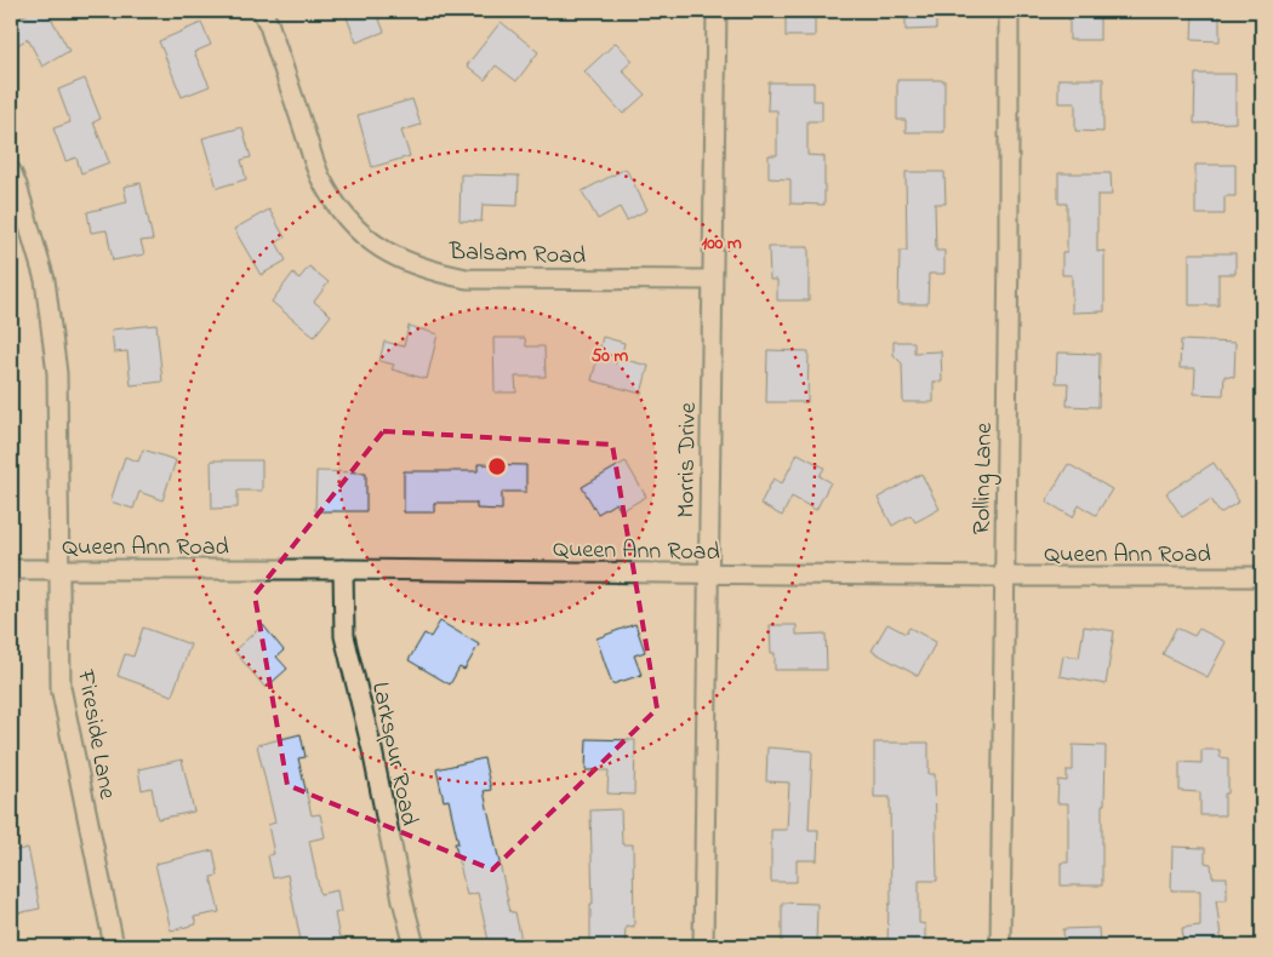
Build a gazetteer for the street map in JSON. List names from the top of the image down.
{
  "streets": {
    "street": [
      "Balsam Road",
      "Morris Drive",
      "Rolling Lane",
      "Queen Ann Road",
      "Fireside Lane",
      "Larkspur Road"
    ]
  },
  "crossings": [
    ["Balsam Road", "Morris Drive"],
    ["Morris Drive", "Queen Ann Road"],
    ["Rolling Lane", "Queen Ann Road"],
    ["Queen Ann Road", "Fireside Lane"],
    ["Queen Ann Road", "Larkspur Road"]
  ],
  "rings": ["100 m", "50 m"]
}
